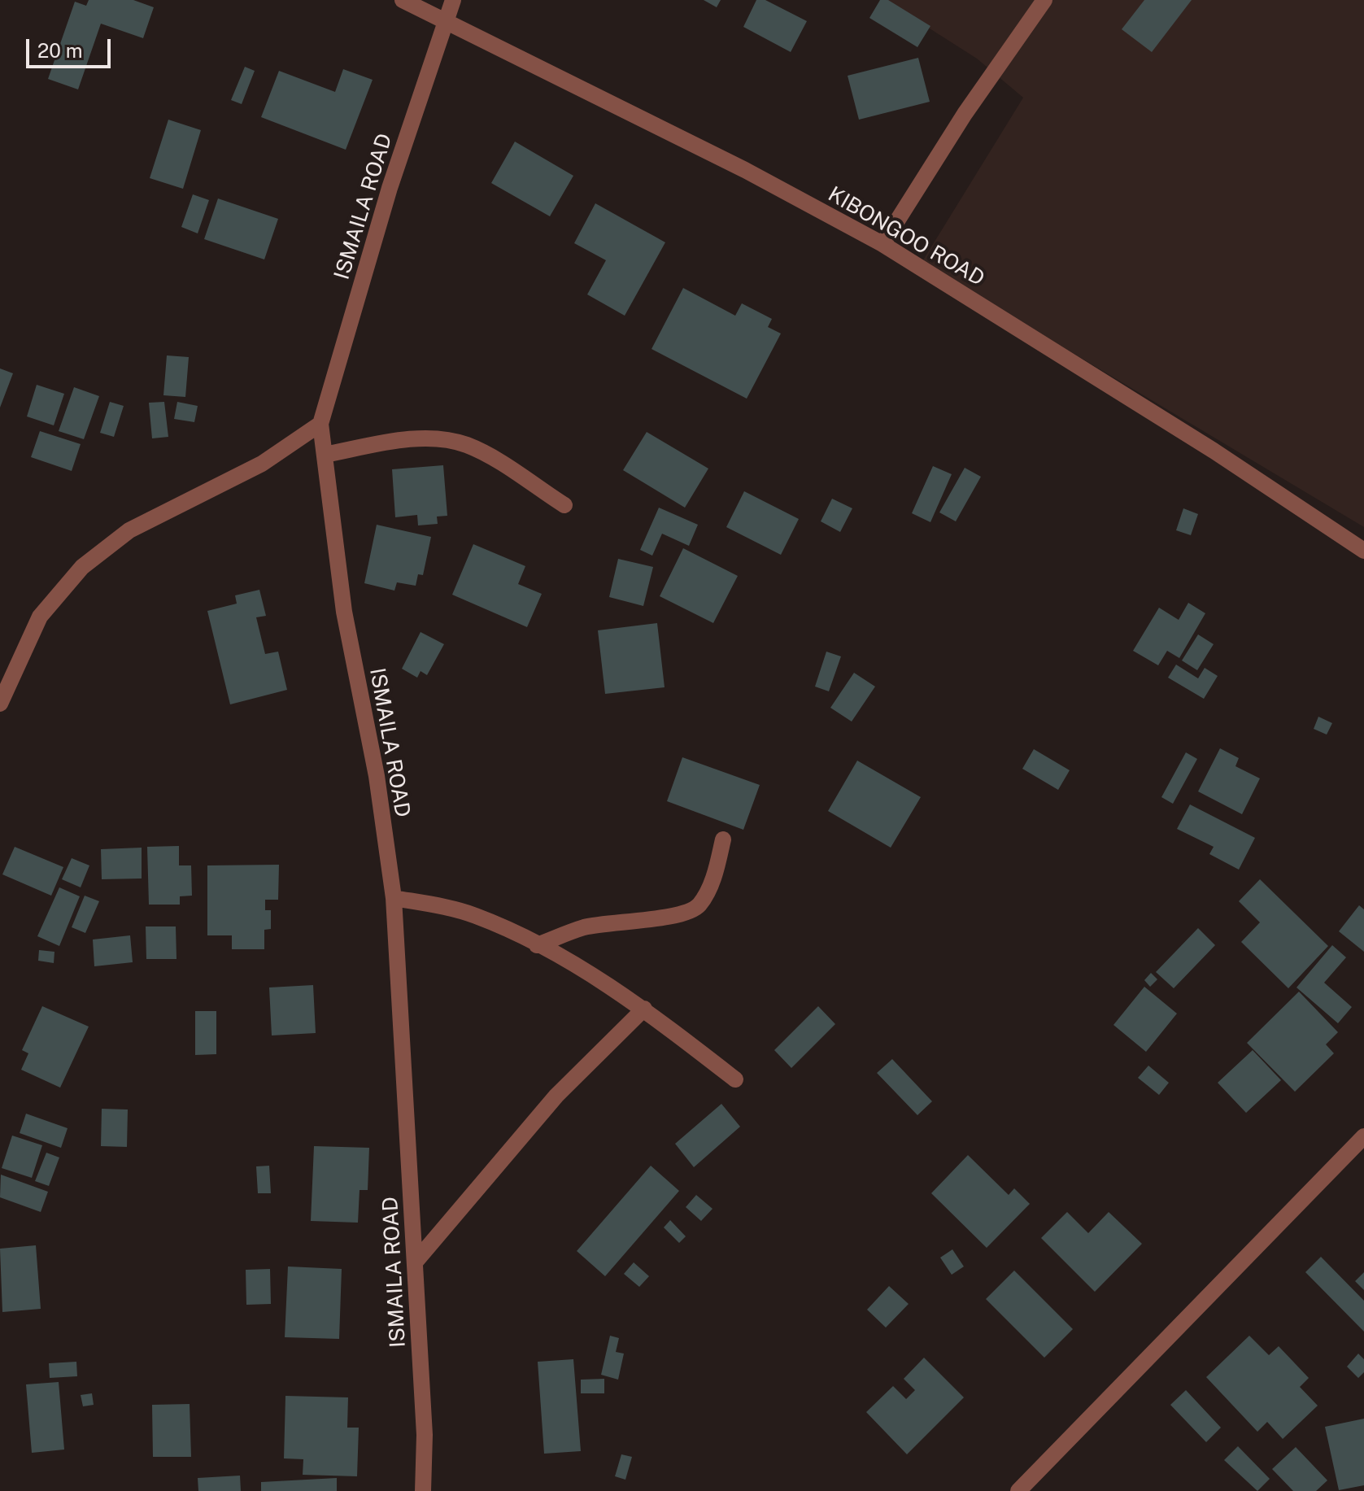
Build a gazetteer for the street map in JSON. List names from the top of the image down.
{
  "streets": {
    "street": ["ISMAILA ROAD", "KIBONGOO ROAD"]
  },
  "crossings": [
    ["ISMAILA ROAD", "KIBONGOO ROAD"]
  ],
  "scale_bar": "20 m"
}
